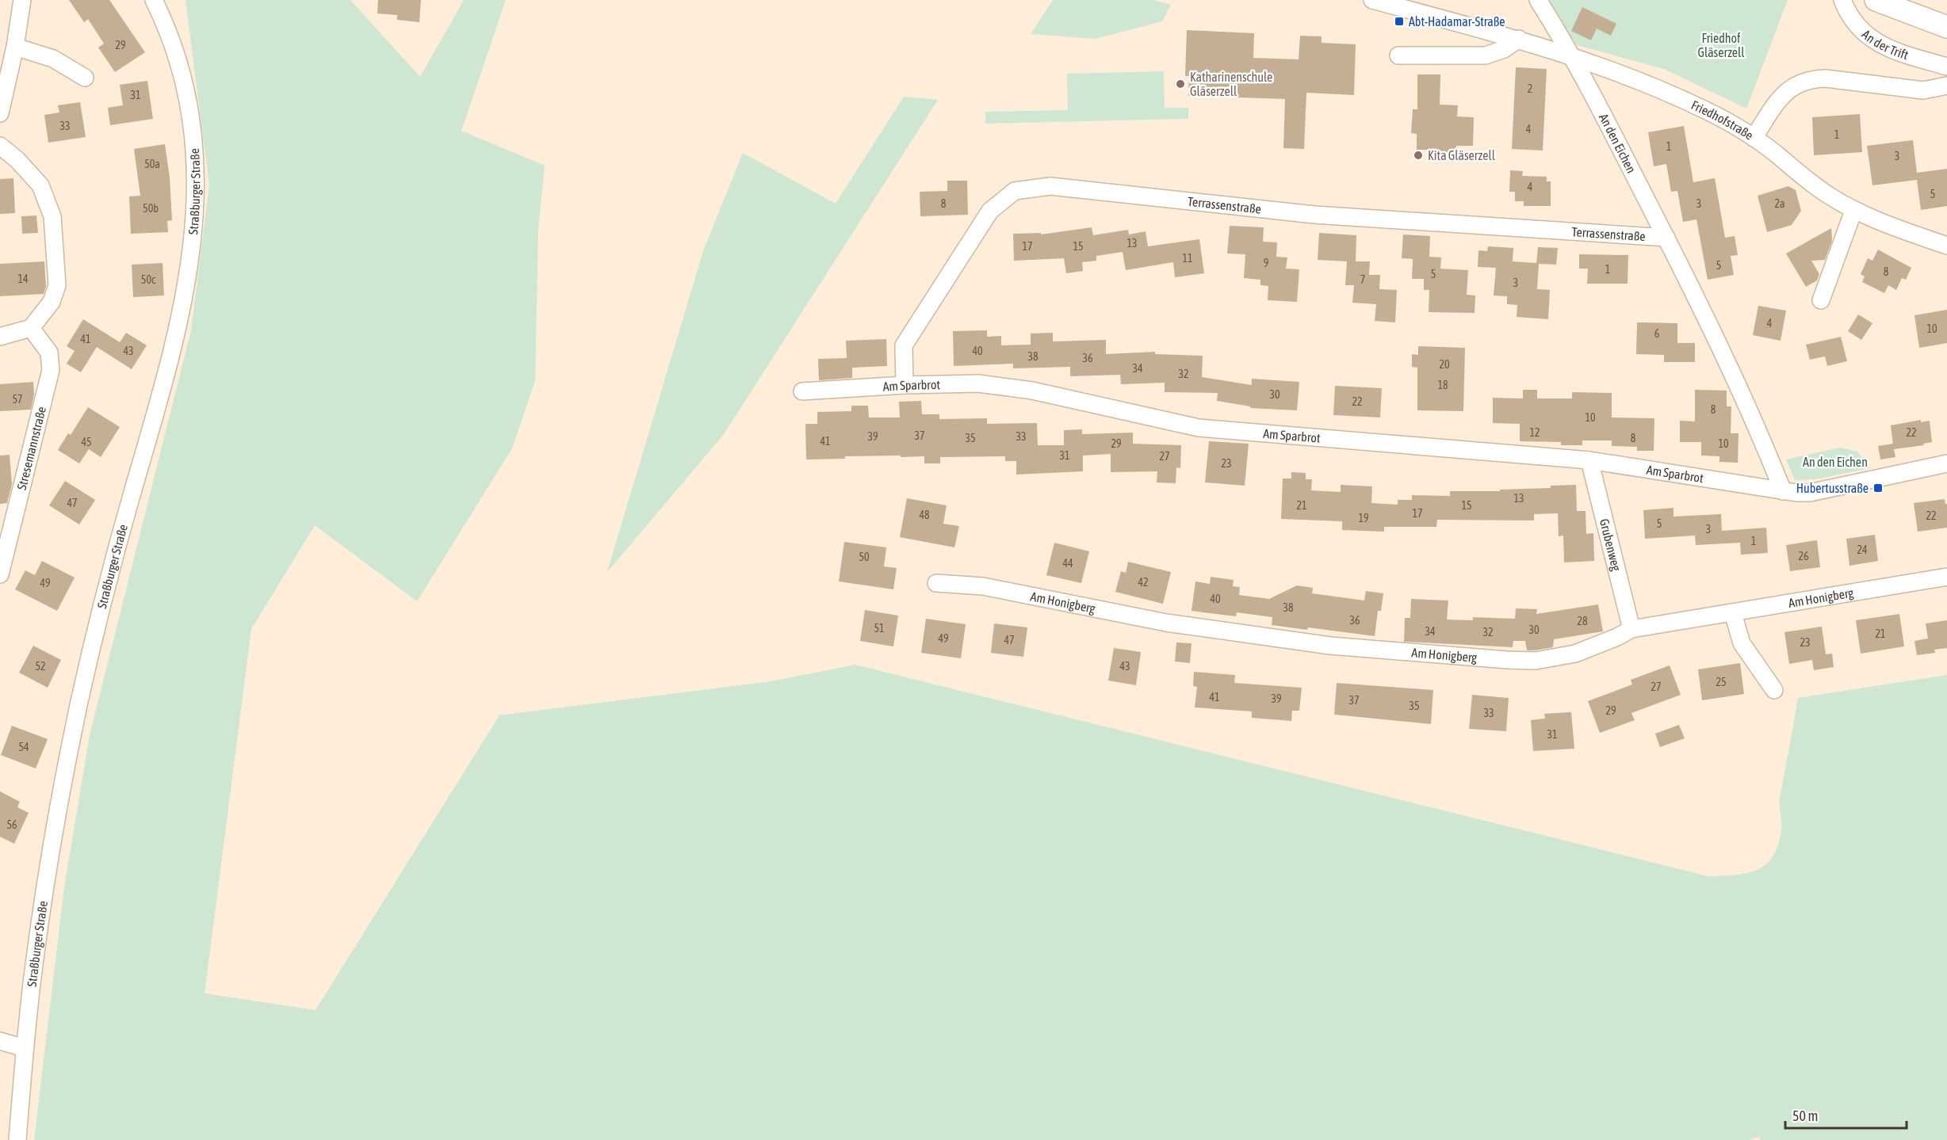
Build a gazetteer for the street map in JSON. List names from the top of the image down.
{
  "streets": {
    "street": [
      "An der Trift",
      "Friedhofstraße",
      "An den Eichen",
      "Straßburger Straße",
      "Terrassenstraße",
      "Am Sparbrot",
      "Stresemannstraße",
      "Grubenweg",
      "Am Honigberg"
    ]
  },
  "crossings": [
    ["Friedhofstraße", "An den Eichen"],
    ["An den Eichen", "Terrassenstraße"],
    ["An den Eichen", "Am Sparbrot"],
    ["Terrassenstraße", "Am Sparbrot"],
    ["Am Sparbrot", "Grubenweg"],
    ["Grubenweg", "Am Honigberg"]
  ],
  "parks": ["Friedhof Gläserzell", "An den Eichen"],
  "places": {
    "transit": ["Abt-Hadamar-Straße", "Hubertusstraße"],
    "other": ["Katharinenschule Gläserzell", "Kita Gläserzell"]
  },
  "house_numbers": [
    "29",
    "2",
    "31",
    "33",
    "4",
    "1",
    "1",
    "3",
    "50a",
    "4",
    "5",
    "8",
    "3",
    "2a",
    "50b",
    "13",
    "17",
    "15",
    "11",
    "9",
    "5",
    "1",
    "8",
    "5",
    "14",
    "50c",
    "7",
    "3",
    "4",
    "10",
    "6",
    "41",
    "43",
    "40",
    "38",
    "36",
    "20",
    "34",
    "32",
    "18",
    "30",
    "57",
    "22",
    "8",
    "10",
    "12",
    "22",
    "37",
    "39",
    "33",
    "35",
    "8",
    "41",
    "45",
    "29",
    "10",
    "31",
    "27",
    "23",
    "13",
    "47",
    "21",
    "15",
    "17",
    "48",
    "22",
    "19",
    "5",
    "3",
    "1",
    "24",
    "26",
    "50",
    "44",
    "42",
    "49",
    "40",
    "38",
    "36",
    "28",
    "51",
    "30",
    "34",
    "32",
    "21",
    "49",
    "47",
    "23",
    "52",
    "43",
    "25",
    "27",
    "41",
    "39",
    "37",
    "35",
    "29",
    "33",
    "31",
    "54",
    "56"
  ],
  "scale_bar": "50 m"
}
